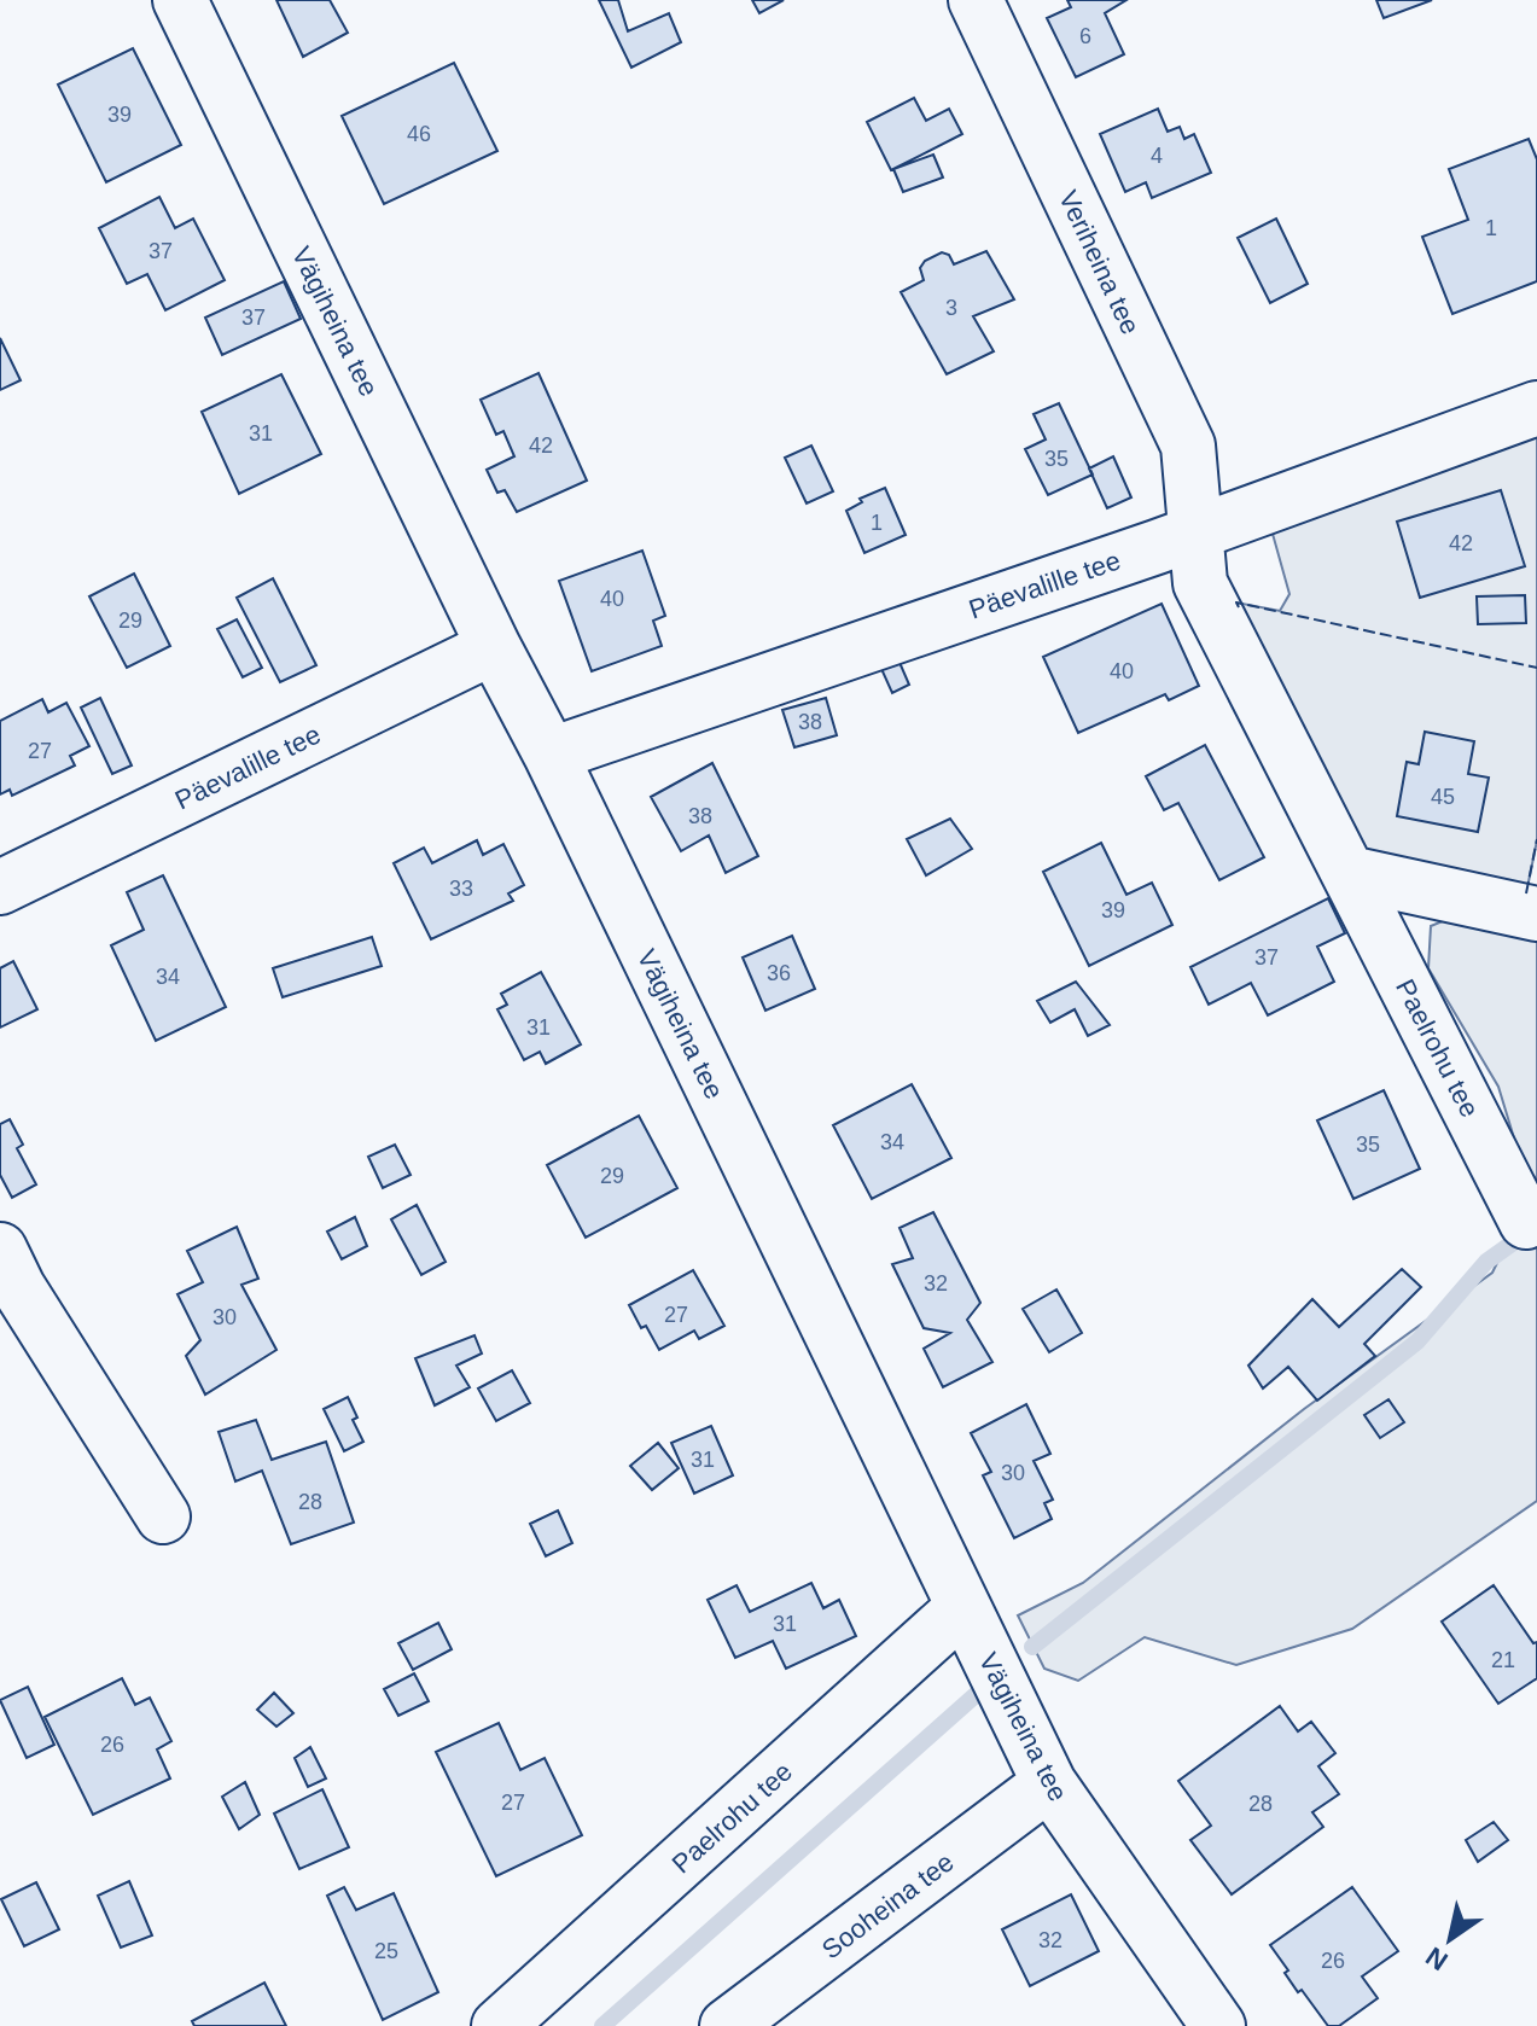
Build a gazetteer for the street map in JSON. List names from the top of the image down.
{
  "streets": {
    "street": [
      "Veriheina tee",
      "Vägiheina tee",
      "Päevalille tee",
      "Paelrohu tee",
      "Sooheina tee"
    ]
  },
  "crossings": [
    ["Veriheina tee", "Päevalille tee"],
    ["Veriheina tee", "Paelrohu tee"],
    ["Vägiheina tee", "Päevalille tee"],
    ["Vägiheina tee", "Paelrohu tee"],
    ["Vägiheina tee", "Sooheina tee"],
    ["Päevalille tee", "Paelrohu tee"]
  ],
  "house_numbers": [
    "6",
    "39",
    "46",
    "4",
    "1",
    "37",
    "3",
    "37",
    "31",
    "42",
    "35",
    "1",
    "42",
    "40",
    "29",
    "40",
    "38",
    "27",
    "45",
    "38",
    "33",
    "39",
    "37",
    "36",
    "34",
    "31",
    "34",
    "35",
    "29",
    "32",
    "27",
    "30",
    "31",
    "30",
    "28",
    "31",
    "21",
    "26",
    "27",
    "28",
    "32",
    "25",
    "26"
  ],
  "north": "bottom left"
}
